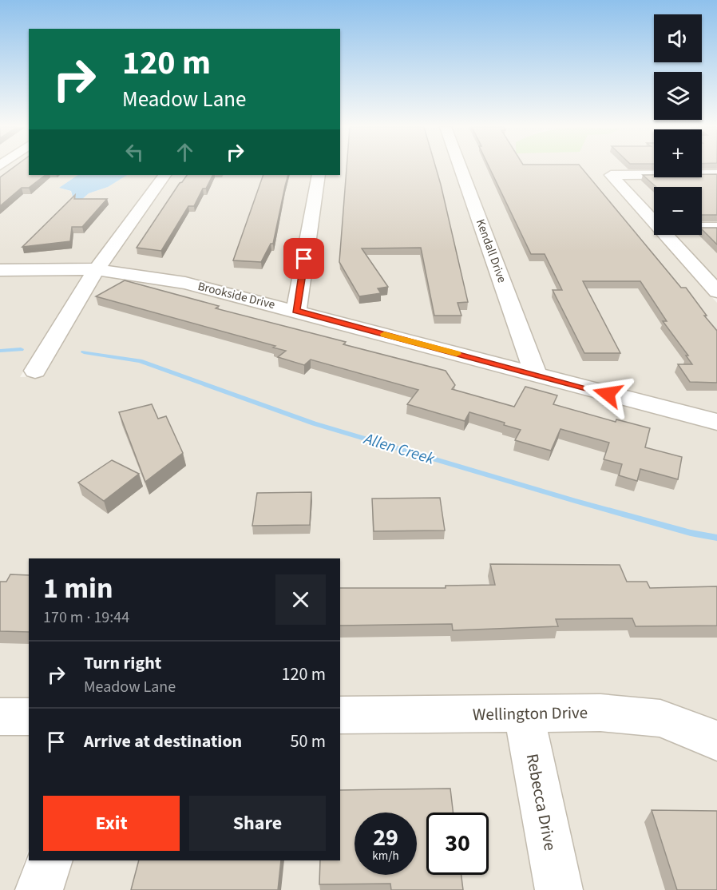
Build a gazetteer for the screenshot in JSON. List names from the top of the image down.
{
  "streets": {
    "street": [
      "Kendall Drive",
      "Brookside Drive",
      "Wellington Drive",
      "Rebecca Drive"
    ]
  },
  "crossings": [
    ["Kendall Drive", "Brookside Drive"],
    ["Wellington Drive", "Rebecca Drive"]
  ],
  "water": ["Allen Creek"],
  "page": {
    "map_buttons": ["+", "−"],
    "turn": ["120 m", "Meadow Lane"],
    "heading": ["1 min", "170 m · 19:44"],
    "list": [
      {
        "name": "Turn right",
        "note": "Meadow Lane",
        "value": "120 m"
      },
      {
        "name": "Arrive at destination",
        "value": "50 m"
      }
    ],
    "buttons": ["Exit", "Share"],
    "speed": "29 km/h",
    "limit": "30"
  }
}
